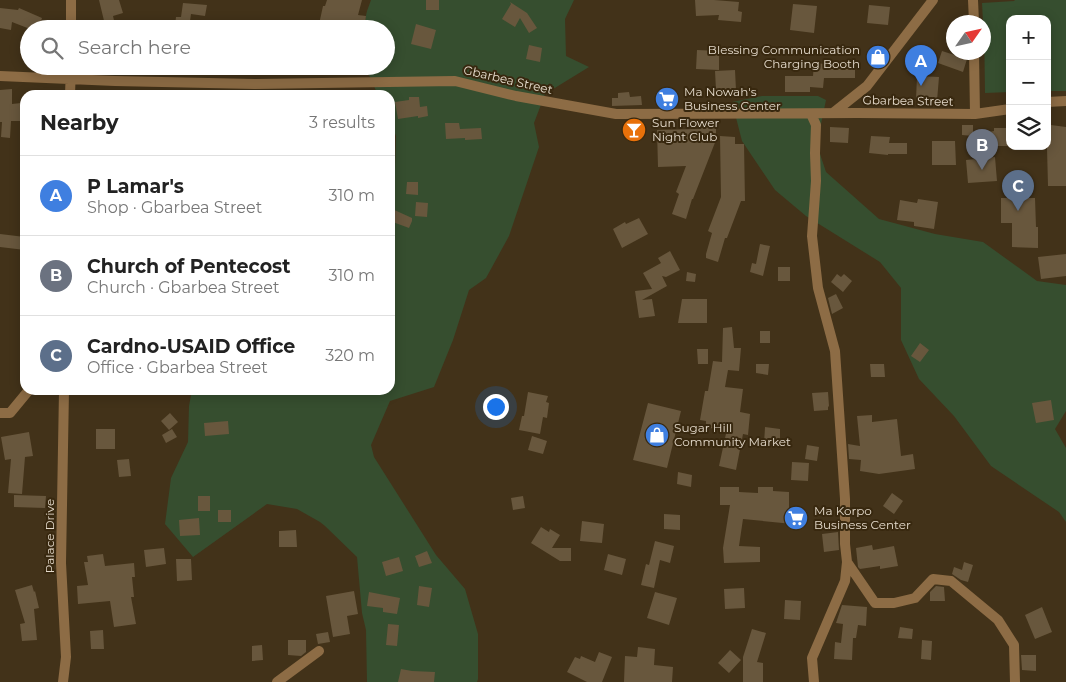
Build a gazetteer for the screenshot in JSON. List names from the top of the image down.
{
  "streets": {
    "street": ["Gbarbea Street", "Palace Drive"]
  },
  "places": {
    "shop": ["Blessing Communication Charging Booth", "Sugar Hill Community Market"],
    "supermarket": ["Ma Nowah's Business Center", "Ma Korpo Business Center"],
    "bar": ["Sun Flower Night Club"]
  },
  "north": "top right",
  "page": {
    "map_buttons": ["+", "−"],
    "search": "Search here",
    "pins": ["A", "B", "C"],
    "heading": ["Nearby", "3 results"],
    "list": [
      {
        "mark": "A",
        "name": "P Lamar's",
        "note": "Shop · Gbarbea Street",
        "value": "310 m"
      },
      {
        "mark": "B",
        "name": "Church of Pentecost",
        "note": "Church · Gbarbea Street",
        "value": "310 m"
      },
      {
        "mark": "C",
        "name": "Cardno-USAID Office",
        "note": "Office · Gbarbea Street",
        "value": "320 m"
      }
    ]
  }
}
